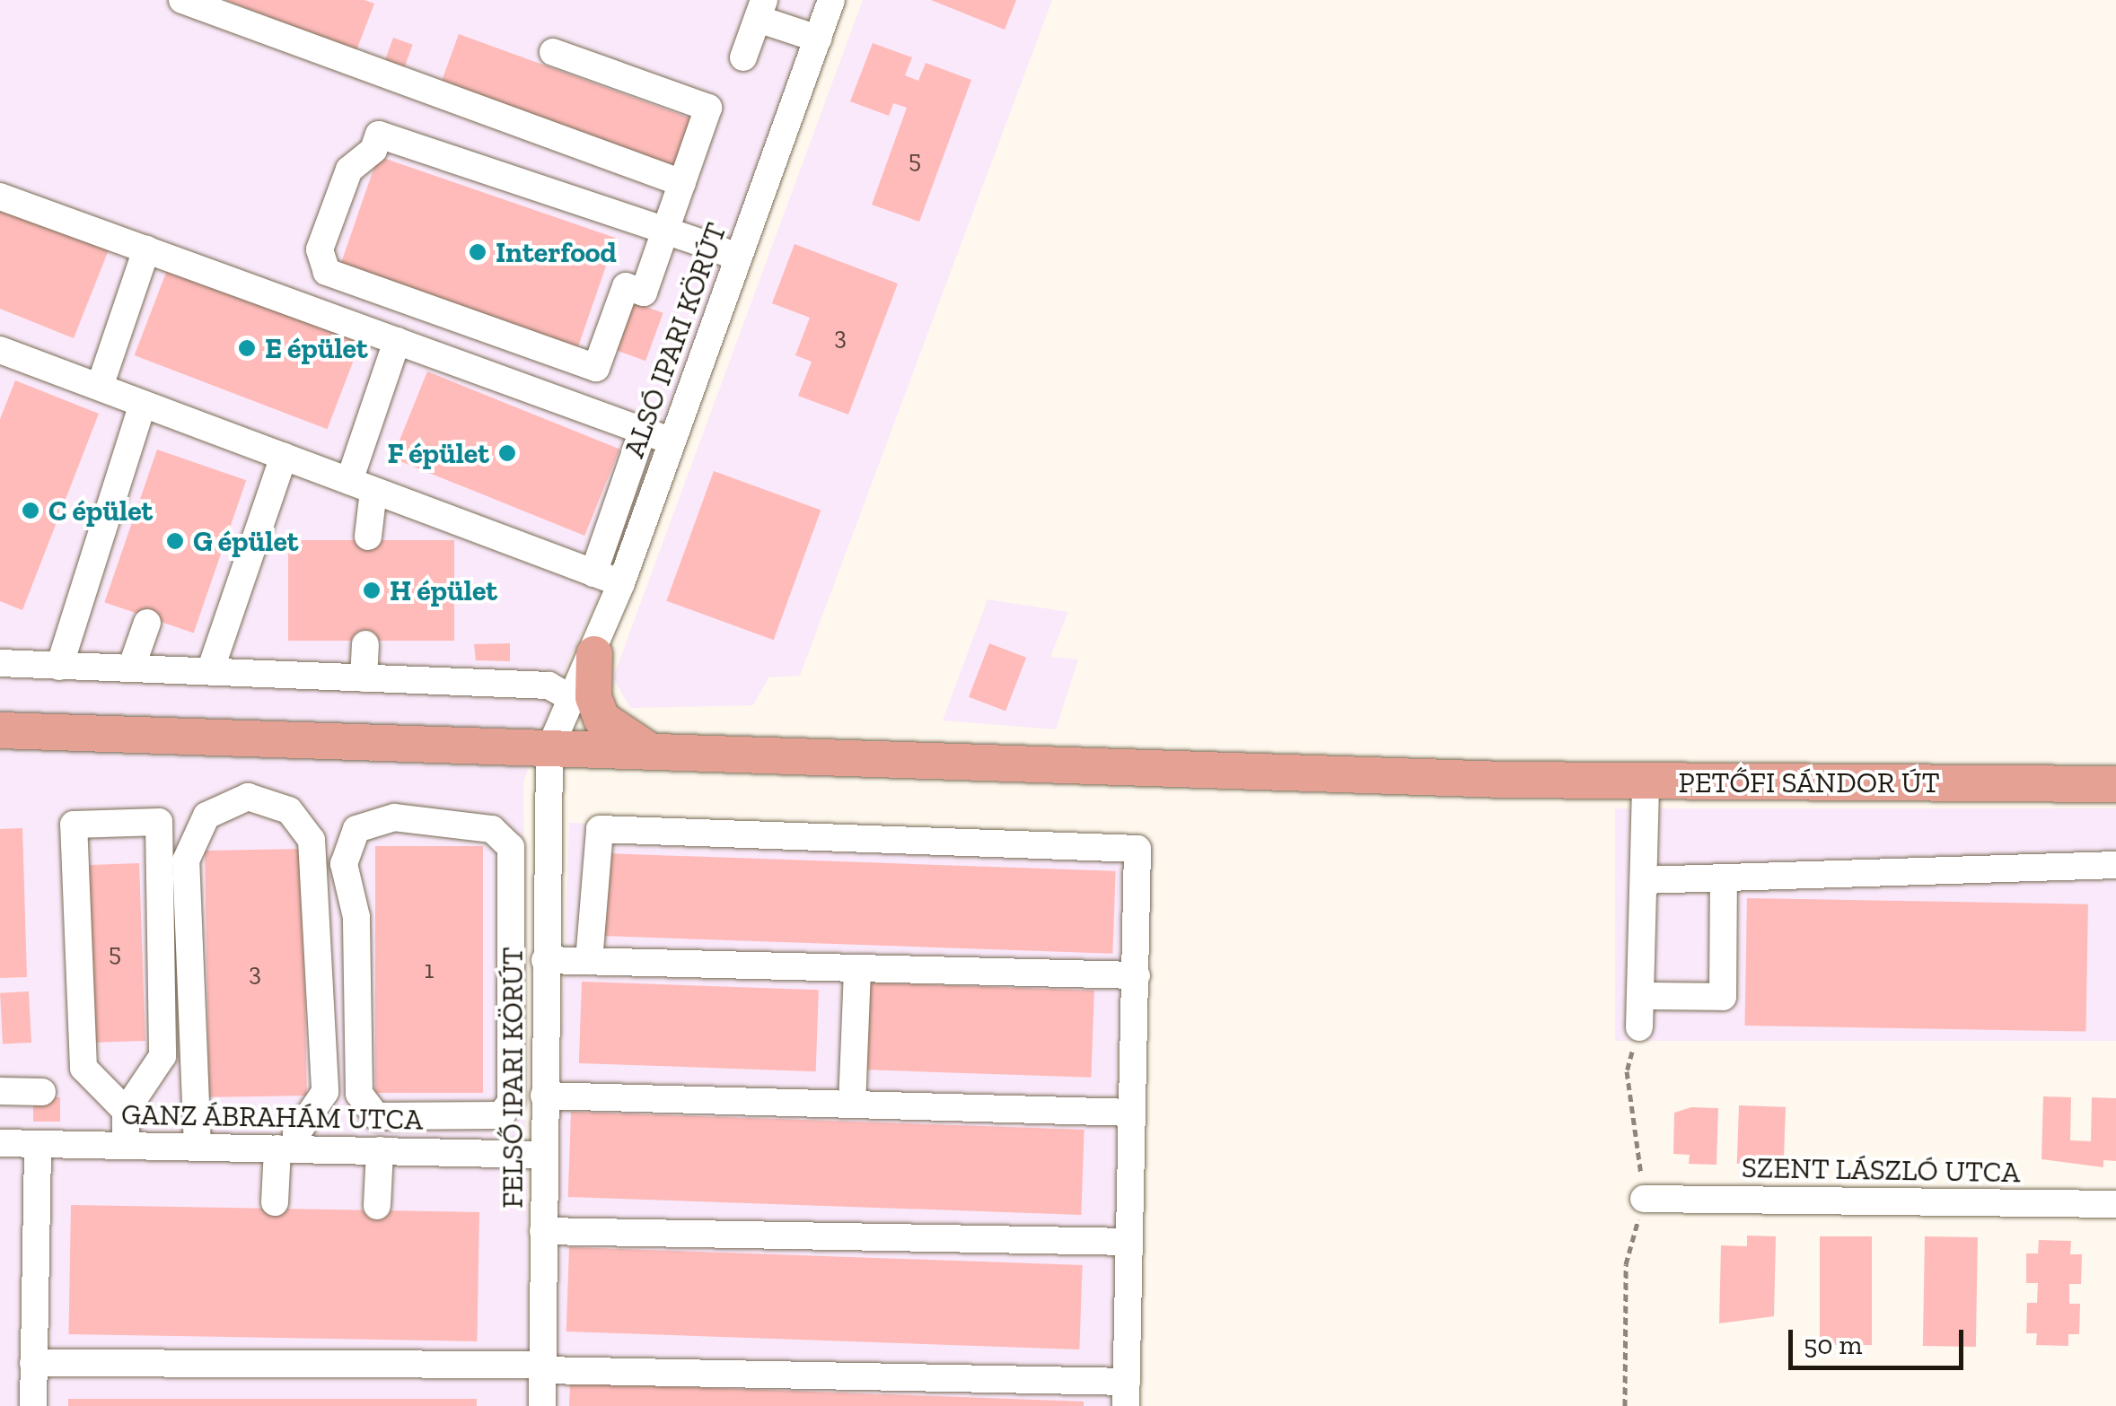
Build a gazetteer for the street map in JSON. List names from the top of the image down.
{
  "streets": {
    "main road": ["PETŐFI SÁNDOR ÚT"],
    "street": [
      "ALSÓ IPARI KÖRÚT",
      "FELSŐ IPARI KÖRÚT",
      "GANZ ÁBRAHÁM UTCA",
      "SZENT LÁSZLÓ UTCA"
    ]
  },
  "crossings": [
    ["ALSÓ IPARI KÖRÚT", "PETŐFI SÁNDOR ÚT"],
    ["ALSÓ IPARI KÖRÚT", "FELSŐ IPARI KÖRÚT"],
    ["PETŐFI SÁNDOR ÚT", "FELSŐ IPARI KÖRÚT"],
    ["FELSŐ IPARI KÖRÚT", "GANZ ÁBRAHÁM UTCA"]
  ],
  "places": [
    "Interfood",
    "E épület",
    "F épület",
    "C épület",
    "G épület",
    "H épület"
  ],
  "house_numbers": [
    "5",
    "3",
    "5",
    "1",
    "3"
  ],
  "scale_bar": "50 m"
}
